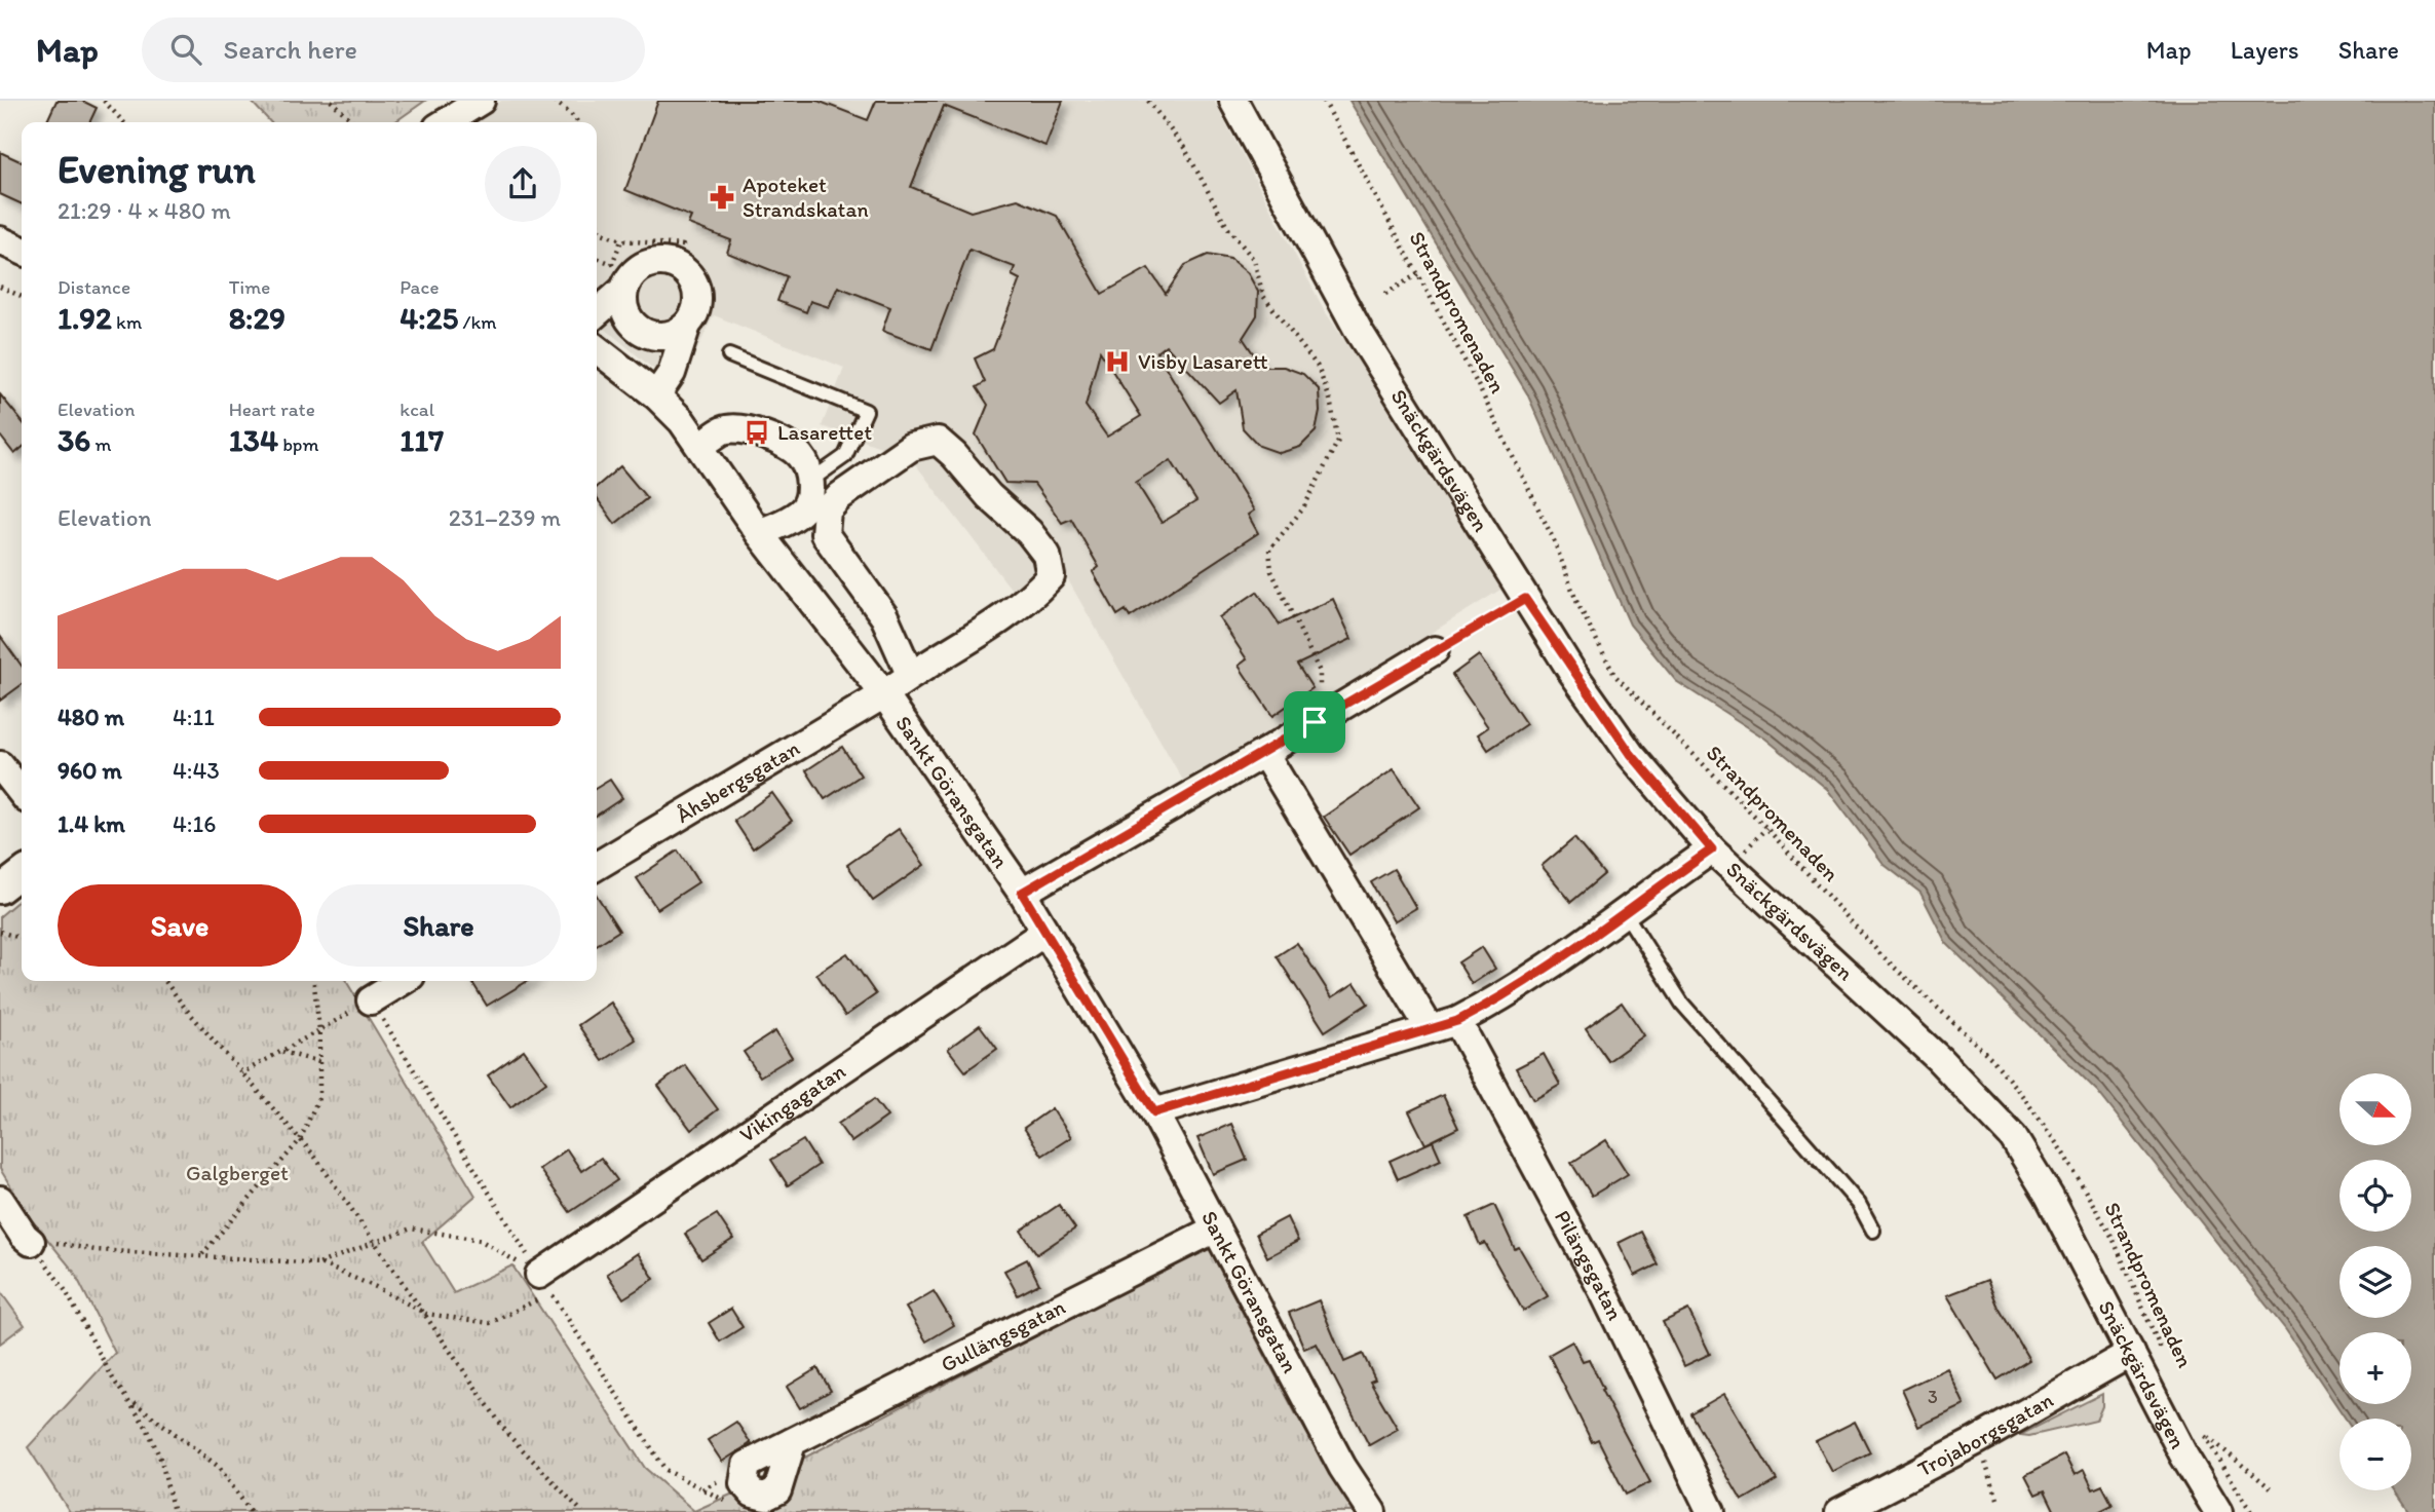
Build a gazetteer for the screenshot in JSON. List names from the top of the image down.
{
  "streets": {
    "street": [
      "Snäckgärdsvägen",
      "Åhsbergsgatan",
      "Sankt Göransgatan",
      "Vikingagatan",
      "Pilängsgatan",
      "Gullängsgatan",
      "Trojaborgsgatan"
    ],
    "path": ["Strandpromenaden"]
  },
  "crossings": [
    ["Snäckgärdsvägen", "Trojaborgsgatan"],
    ["Åhsbergsgatan", "Sankt Göransgatan"],
    ["Sankt Göransgatan", "Vikingagatan"],
    ["Sankt Göransgatan", "Gullängsgatan"]
  ],
  "parks": ["Galgberget"],
  "places": {
    "pharmacy": ["Apoteket Strandskatan"],
    "hospital": ["Visby Lasarett"],
    "bus stop": ["Lasarettet"]
  },
  "house_numbers": ["3"],
  "north": "right",
  "page": {
    "header": "Map",
    "search": "Search here",
    "nav": ["Map", "Layers", "Share"],
    "heading": ["Evening run", "21:29 · 4 × 480 m"],
    "stats": [
      ["Distance", "1.92 km"],
      ["Time", "8:29"],
      ["Pace", "4:25 /km"],
      ["Elevation", "36 m"],
      ["Heart rate", "134 bpm"],
      ["kcal", "117"]
    ],
    "chart": ["Elevation", "231–239 m"],
    "list": [
      {
        "name": "480 m",
        "note": "4:11"
      },
      {
        "name": "960 m",
        "note": "4:43"
      },
      {
        "name": "1.4 km",
        "note": "4:16"
      }
    ],
    "buttons": ["Save", "Share"],
    "map_buttons": ["+", "−"]
  }
}
